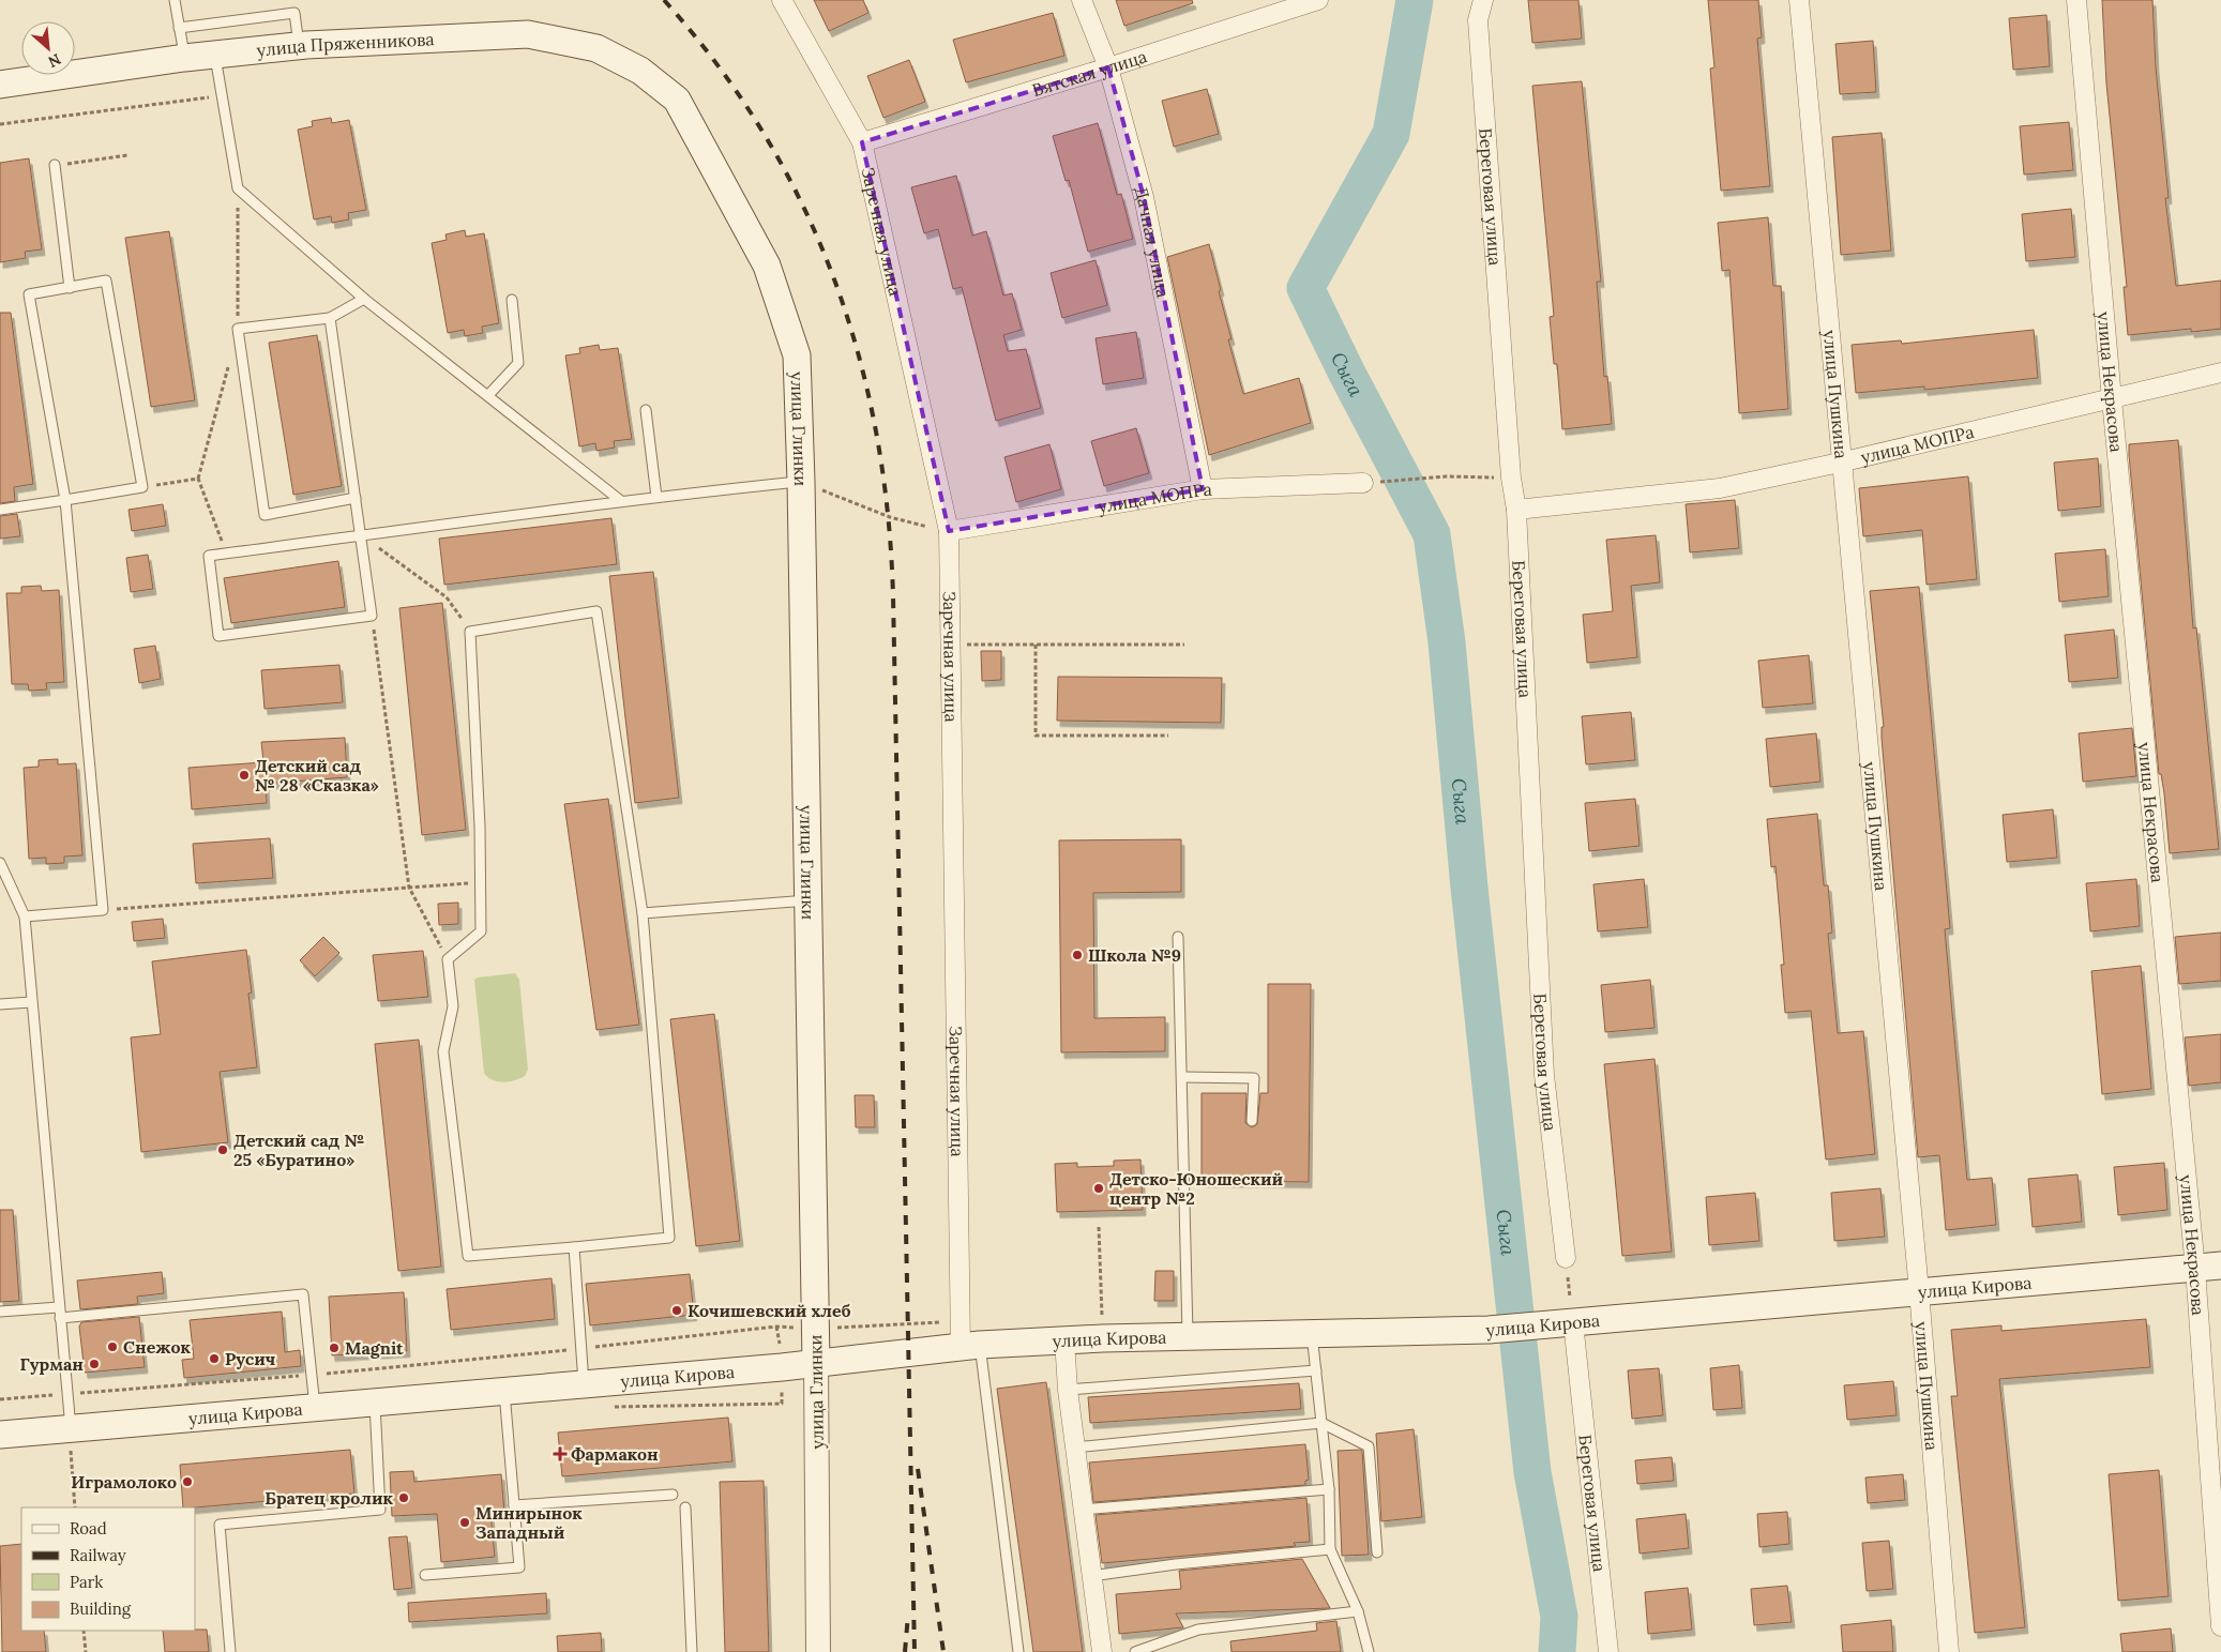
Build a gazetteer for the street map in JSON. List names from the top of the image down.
{
  "streets": {
    "main road": ["улица Пряженникова", "улица Глинки", "улица Кирова"],
    "street": [
      "Вятская улица",
      "Береговая улица",
      "Заречная улица",
      "Дачная улица",
      "улица Некрасова",
      "улица Пушкина",
      "улица МОПРа"
    ]
  },
  "crossings": [
    ["улица Пряженникова", "улица Глинки"],
    ["Вятская улица", "Заречная улица"],
    ["Вятская улица", "Дачная улица"],
    ["Береговая улица", "улица МОПРа"],
    ["Береговая улица", "улица Кирова"],
    ["Заречная улица", "улица МОПРа"],
    ["Заречная улица", "улица Кирова"],
    ["Дачная улица", "улица МОПРа"],
    ["улица Некрасова", "улица МОПРа"],
    ["улица Некрасова", "улица Кирова"],
    ["улица Пушкина", "улица МОПРа"],
    ["улица Пушкина", "улица Кирова"],
    ["улица Глинки", "улица Кирова"]
  ],
  "water": ["Сыга"],
  "places": {
    "other": [
      "Детский сад № 28 «Сказка»",
      "Школа №9",
      "Детский сад № 25 «Буратино»",
      "Детско-Юношеский центр №2",
      "Кочишевский хлеб",
      "Снежок",
      "Magnit",
      "Русич",
      "Гурман",
      "Играмолоко",
      "Братец кролик",
      "Минирынок Западный"
    ],
    "health": ["Фармакон"]
  },
  "legend": [
    "Road",
    "Railway",
    "Park",
    "Building"
  ],
  "north": "bottom right"
}
